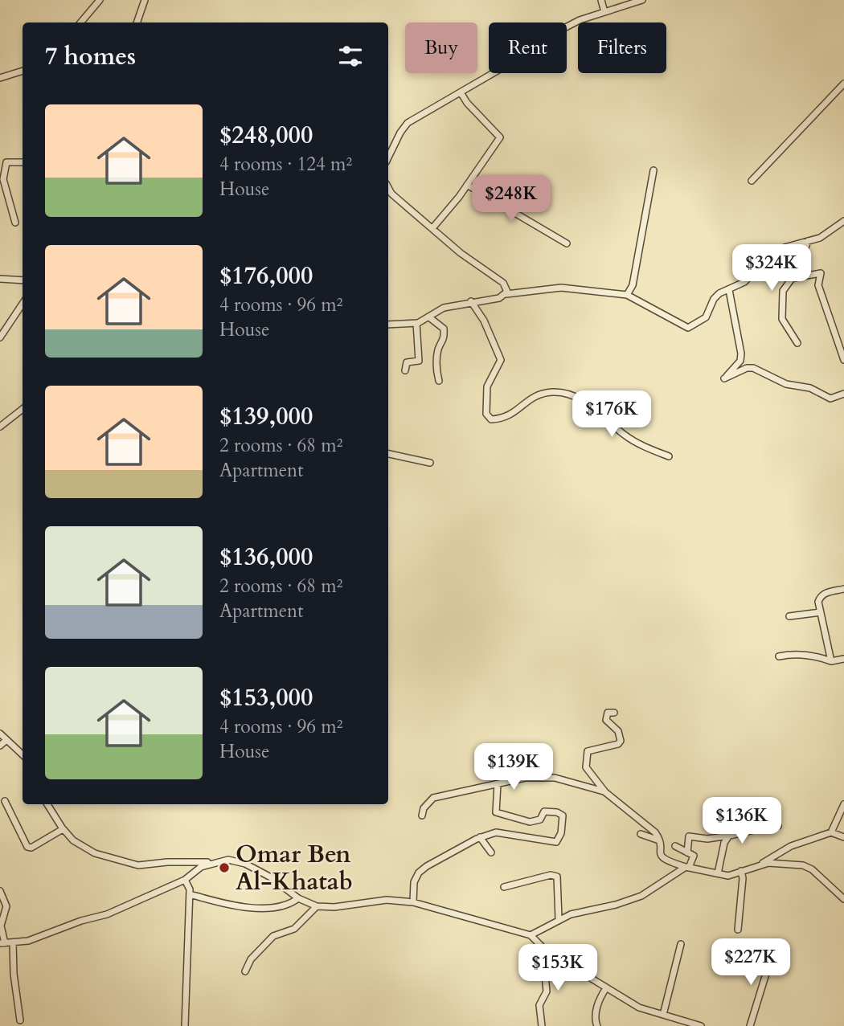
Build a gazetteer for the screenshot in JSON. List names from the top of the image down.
{
  "places": ["Omar Ben Al-Khatab"],
  "page": {
    "chip": ["Buy", "Rent", "Filters"],
    "heading": "7 homes",
    "list": [
      {
        "name": "$248,000",
        "note": "4 rooms · 124 m² · House"
      },
      {
        "name": "$176,000",
        "note": "4 rooms · 96 m² · House"
      },
      {
        "name": "$139,000",
        "note": "2 rooms · 68 m² · Apartment"
      },
      {
        "name": "$136,000",
        "note": "2 rooms · 68 m² · Apartment"
      },
      {
        "name": "$153,000",
        "note": "4 rooms · 96 m² · House"
      }
    ],
    "price": [
      "$248K",
      "$324K",
      "$176K",
      "$139K",
      "$136K",
      "$227K",
      "$153K"
    ]
  }
}
